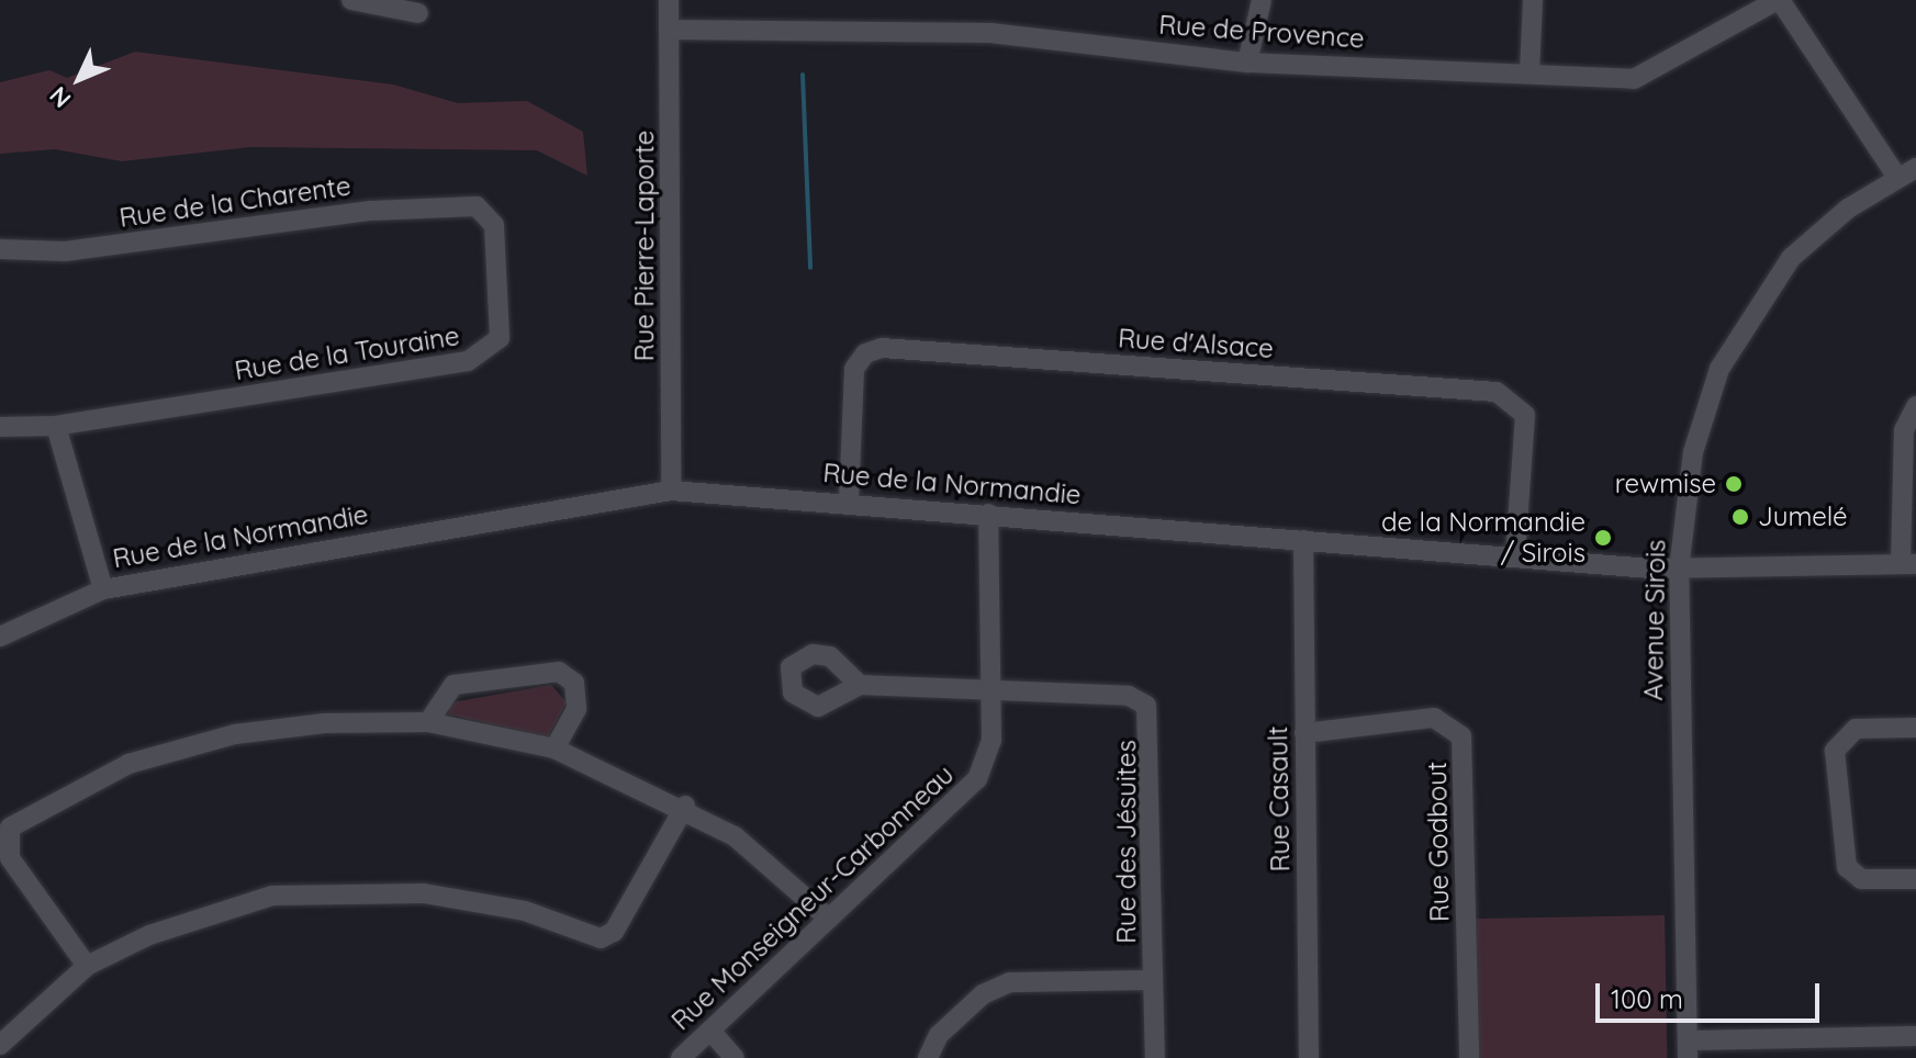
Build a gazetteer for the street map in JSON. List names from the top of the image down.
{
  "streets": {
    "street": [
      "Rue de Provence",
      "Rue de la Charente",
      "Rue Pierre-Laporte",
      "Rue d'Alsace",
      "Rue de la Touraine",
      "Rue de la Normandie",
      "Avenue Sirois",
      "Rue Casault",
      "Rue des Jésuites",
      "Rue Godbout",
      "Rue Monseigneur-Carbonneau"
    ]
  },
  "crossings": [
    ["Rue de Provence", "Rue Pierre-Laporte"],
    ["Rue de la Charente", "Rue de la Touraine"],
    ["Rue Pierre-Laporte", "Rue de la Normandie"],
    ["Rue d'Alsace", "Rue de la Normandie"],
    ["Rue de la Normandie", "Avenue Sirois"],
    ["Rue de la Normandie", "Rue Casault"],
    ["Rue de la Normandie", "Rue Monseigneur-Carbonneau"],
    ["Rue Casault", "Rue Godbout"],
    ["Rue des Jésuites", "Rue Monseigneur-Carbonneau"]
  ],
  "places": ["rewmise", "Jumelé", "de la Normandie / Sirois"],
  "scale_bar": "100 m",
  "north": "bottom left"
}
